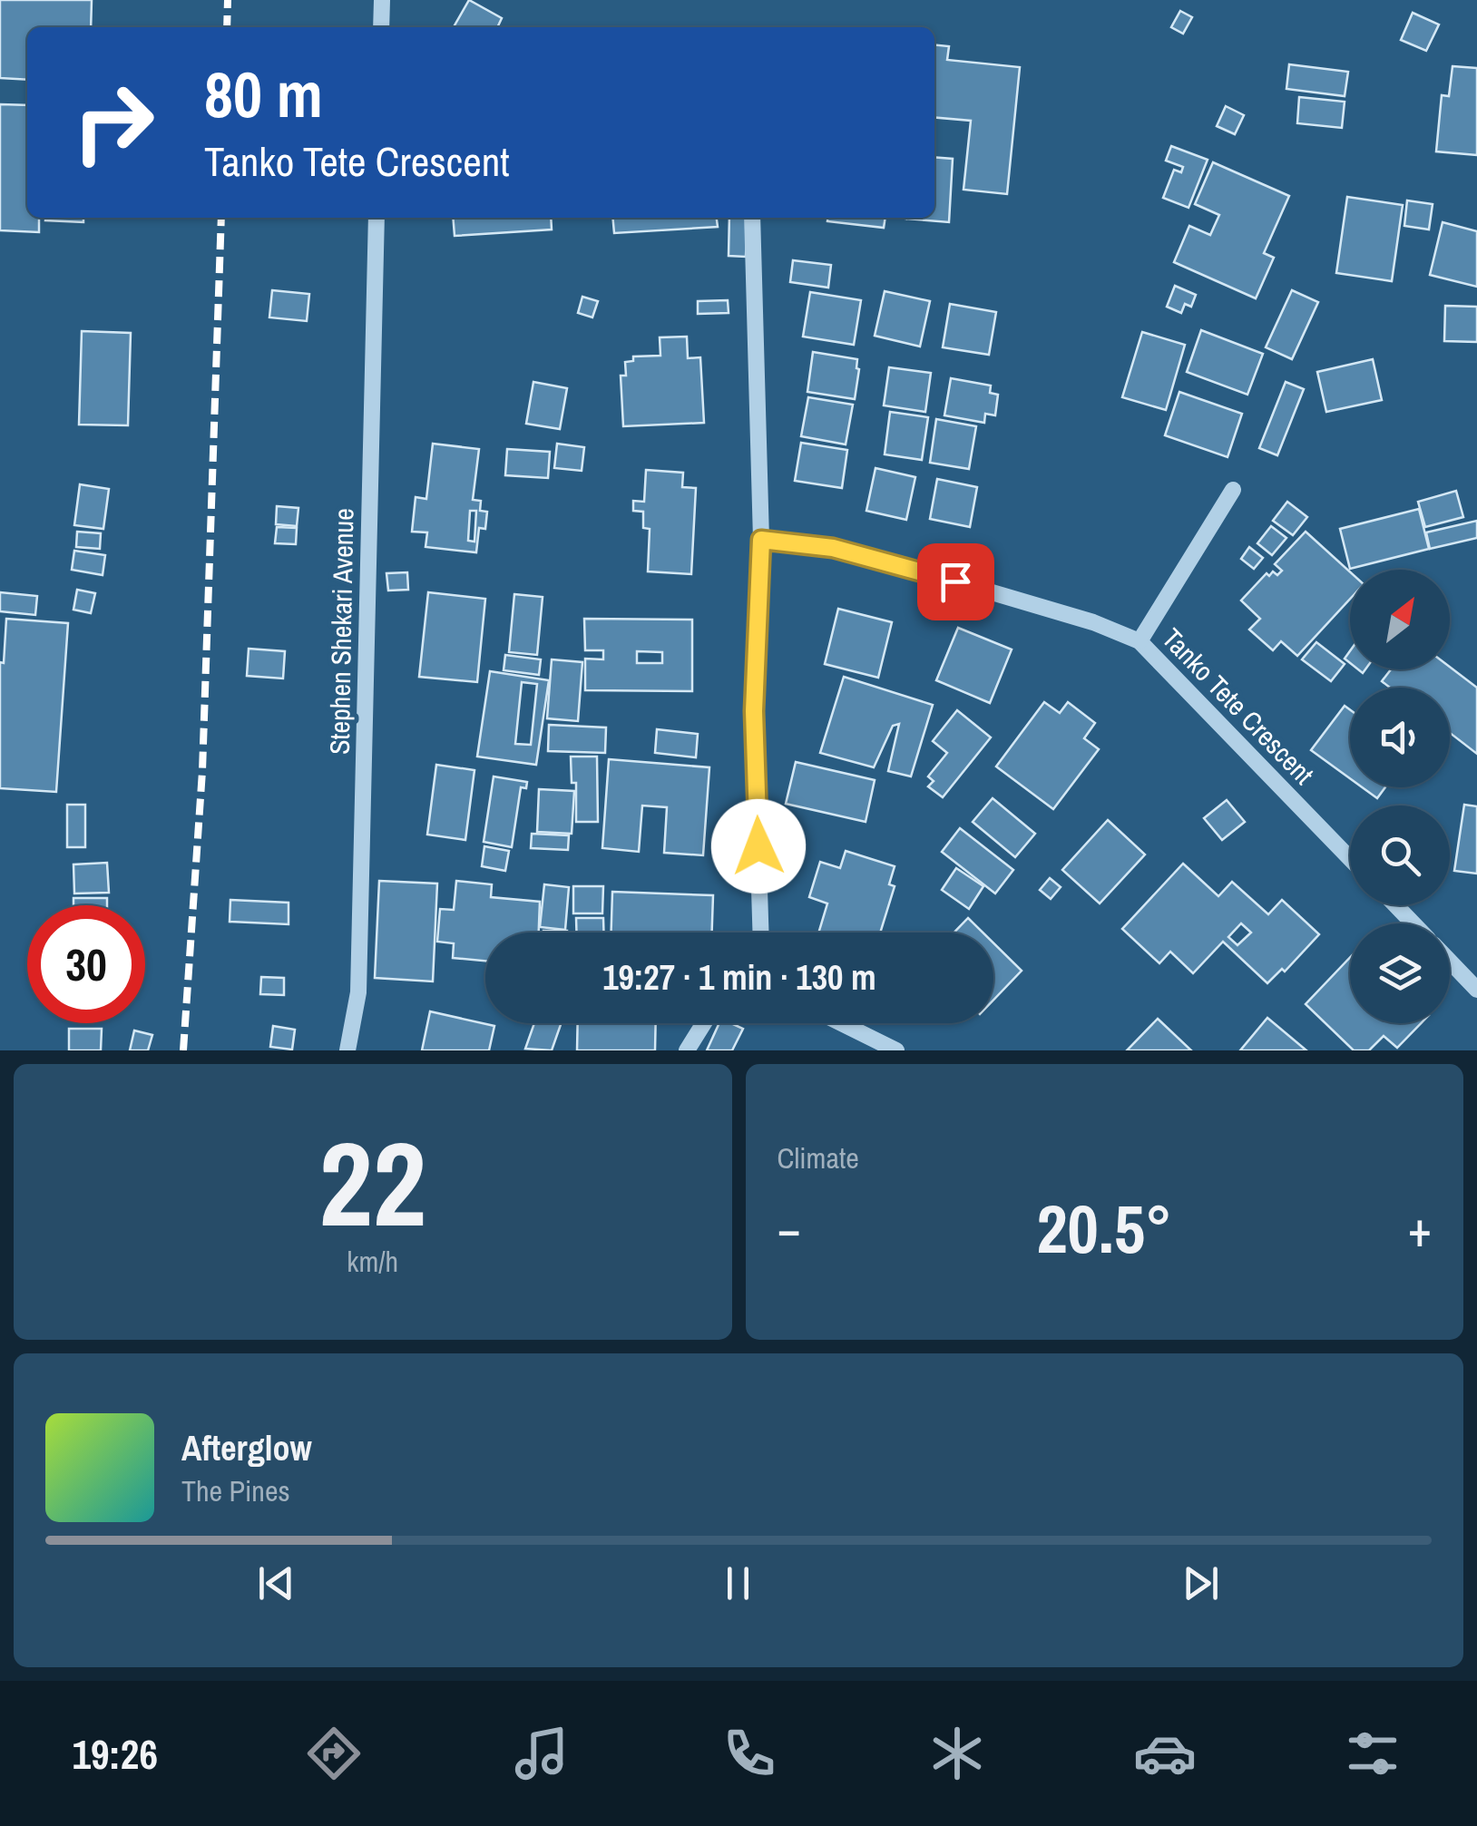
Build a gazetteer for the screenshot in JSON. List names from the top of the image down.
{
  "streets": {
    "street": ["Stephen Shekari Avenue", "Tanko Tete Crescent"]
  },
  "north": "top right",
  "page": {
    "turn": ["80 m", "Tanko Tete Crescent"],
    "limit": "30",
    "trip": "19:27 · 1 min · 130 m",
    "tile": [
      ["22", "km/h"],
      "Climate"
    ],
    "heat": ["−", "20.5°", "+"],
    "song": ["Afterglow", "The Pines"],
    "tabs": "19:26"
  }
}
